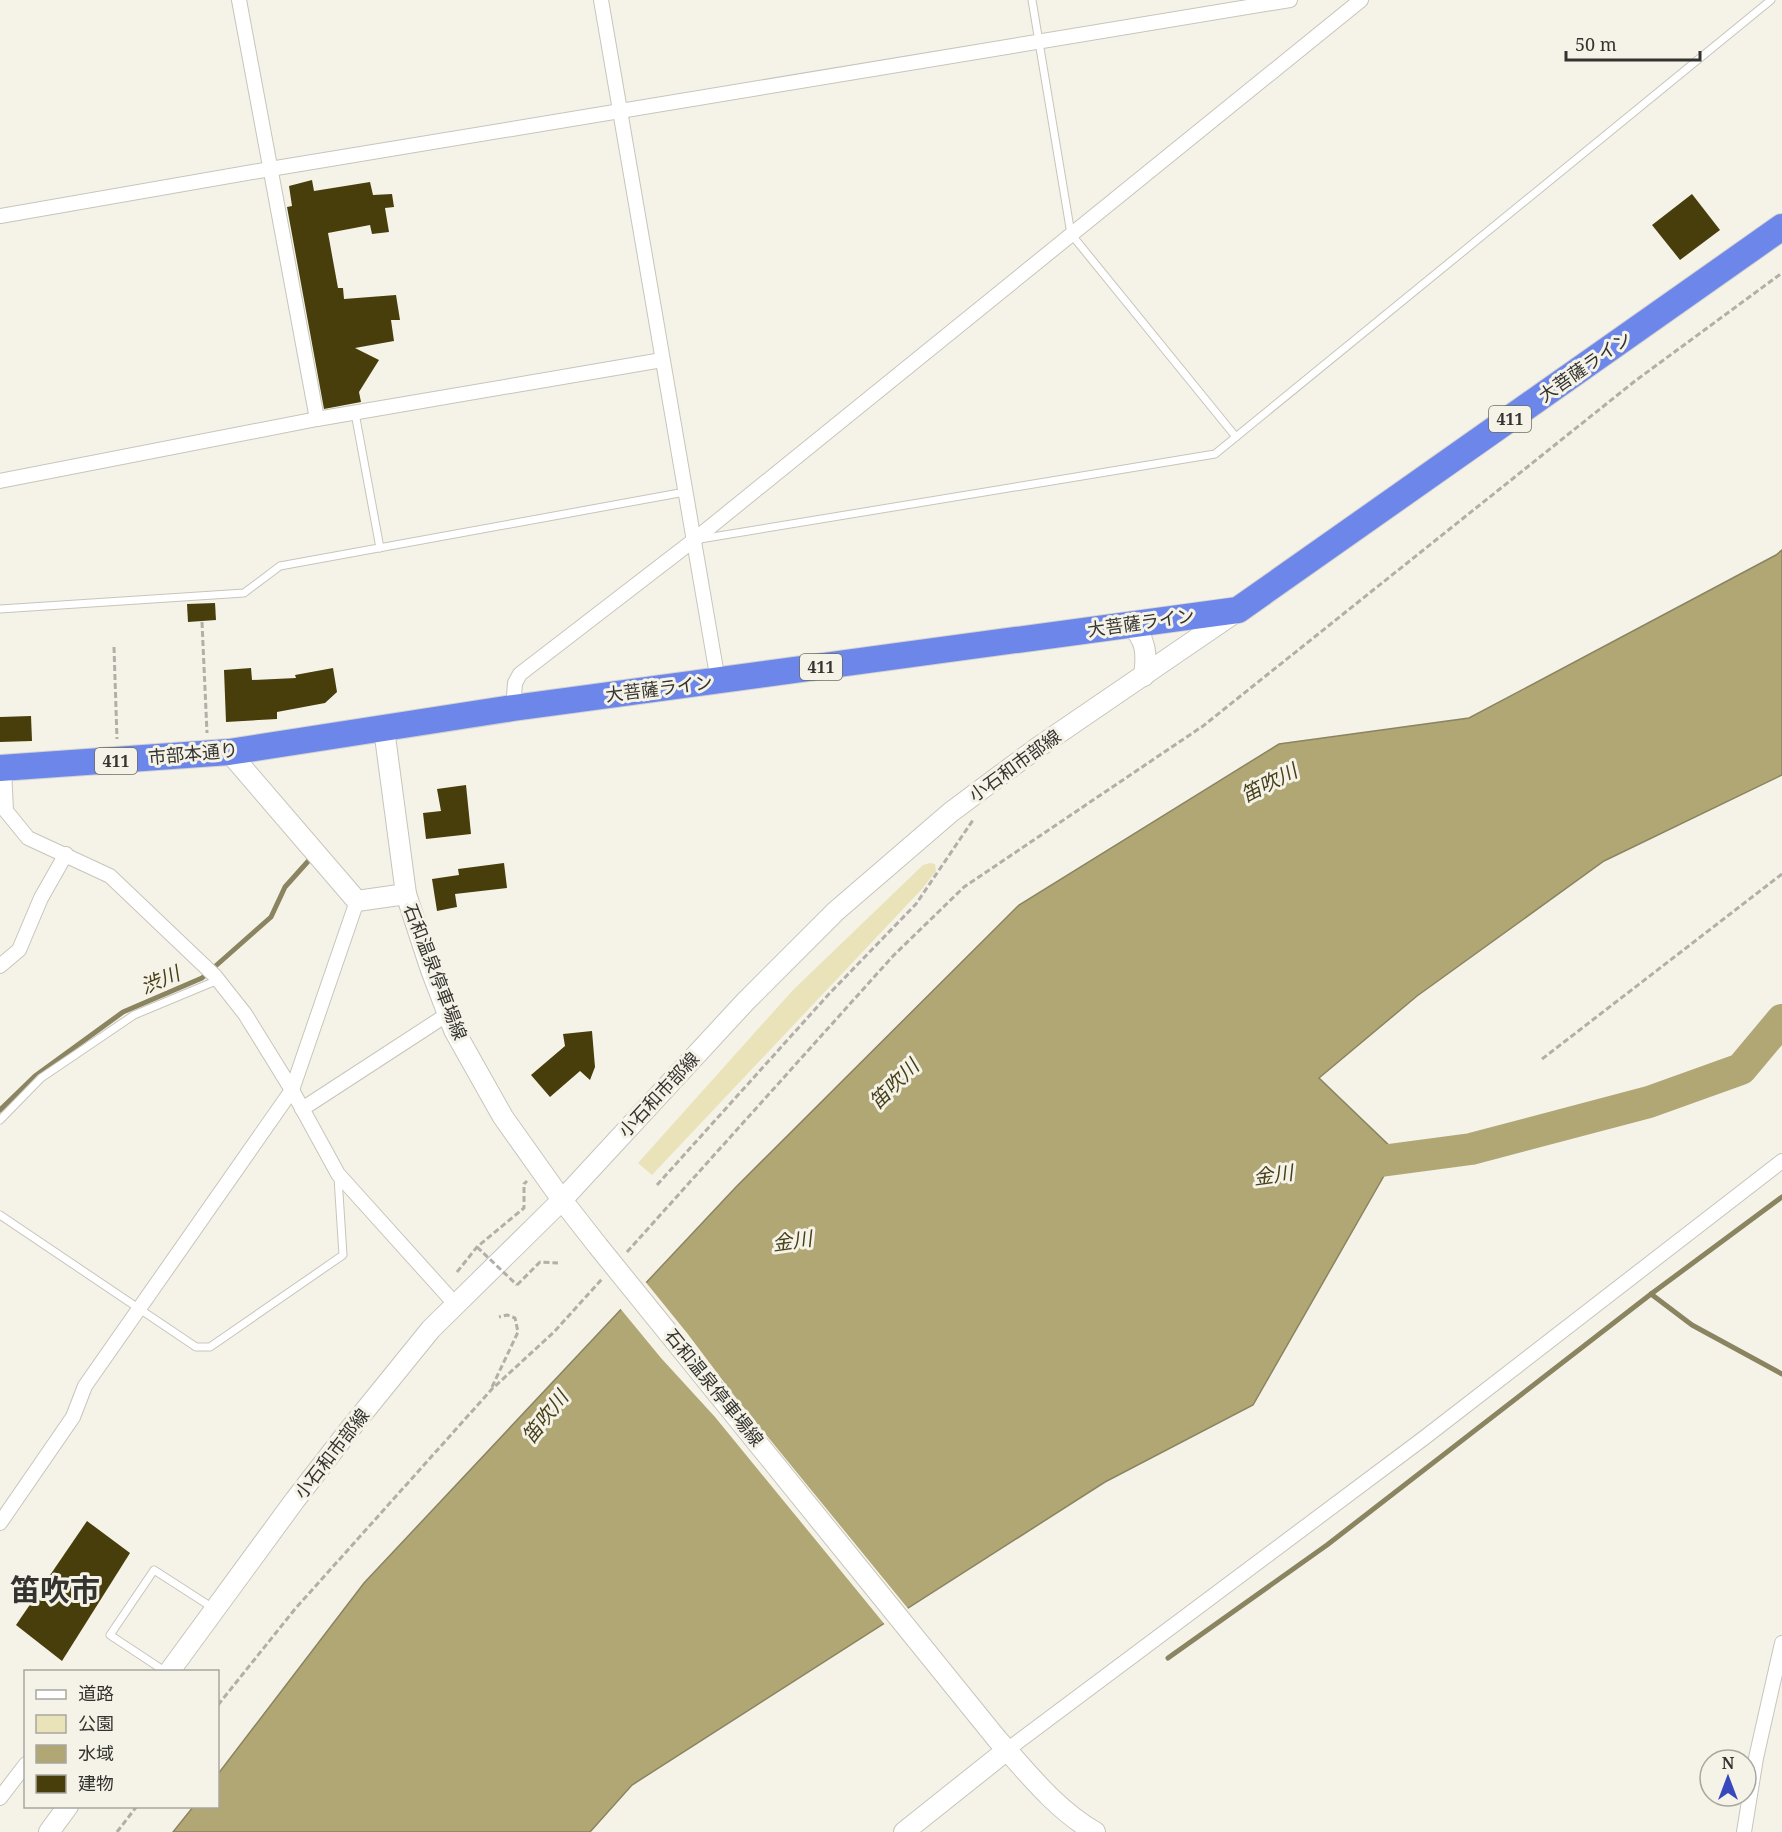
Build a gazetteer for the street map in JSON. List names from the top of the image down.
{
  "streets": {
    "highway": ["大菩薩ライン", "411", "市部本通り"],
    "main road": ["小石和市部線", "石和温泉停車場線"]
  },
  "crossings": [
    ["大菩薩ライン", "市部本通り"],
    ["大菩薩ライン", "小石和市部線"],
    ["大菩薩ライン", "石和温泉停車場線"],
    ["市部本通り", "石和温泉停車場線"],
    ["小石和市部線", "石和温泉停車場線"]
  ],
  "districts": ["笛吹市"],
  "water": ["笛吹川", "渋川", "金川"],
  "legend": [
    "道路",
    "公園",
    "水域",
    "建物"
  ],
  "scale_bar": "50 m",
  "north": "top"
}
